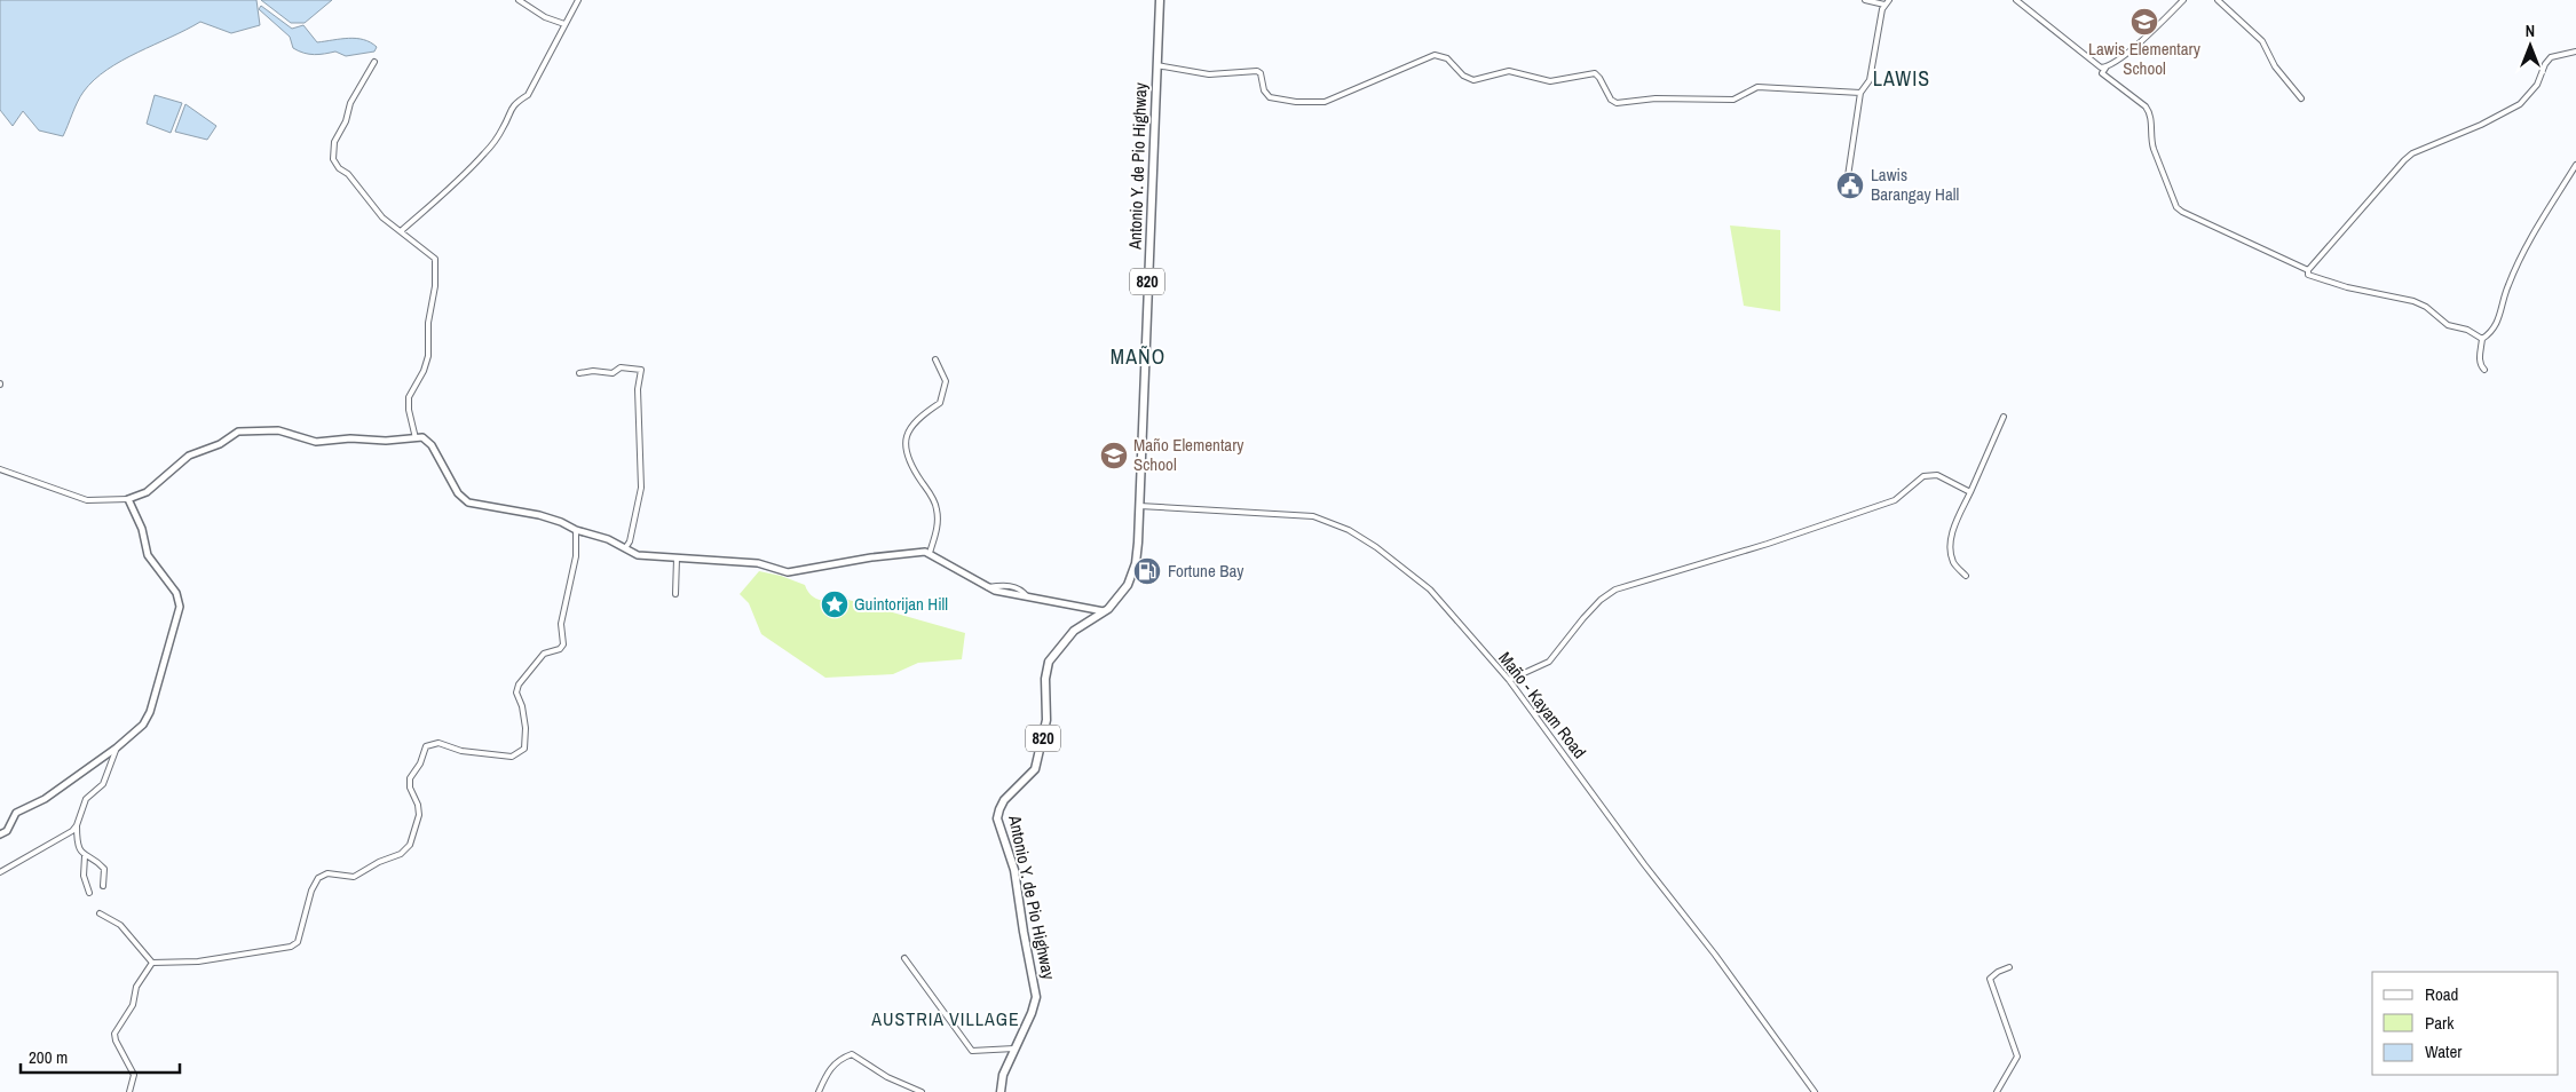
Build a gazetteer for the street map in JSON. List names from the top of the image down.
{
  "streets": {
    "highway": ["Antonio Y. de Pio Highway", "820"],
    "street": ["Maño - Kayam Road"]
  },
  "crossings": [
    ["Antonio Y. de Pio Highway", "Maño - Kayam Road"]
  ],
  "districts": ["LAWIS", "MAÑO", "AUSTRIA VILLAGE"],
  "places": {
    "school or university": ["Lawis Elementary School", "Maño Elementary School"],
    "public building": ["Lawis Barangay Hall"],
    "fuel station": ["Fortune Bay"],
    "place": ["Guintorijan Hill"]
  },
  "legend": ["Road", "Park", "Water"],
  "scale_bar": "200 m",
  "north": "top"
}
